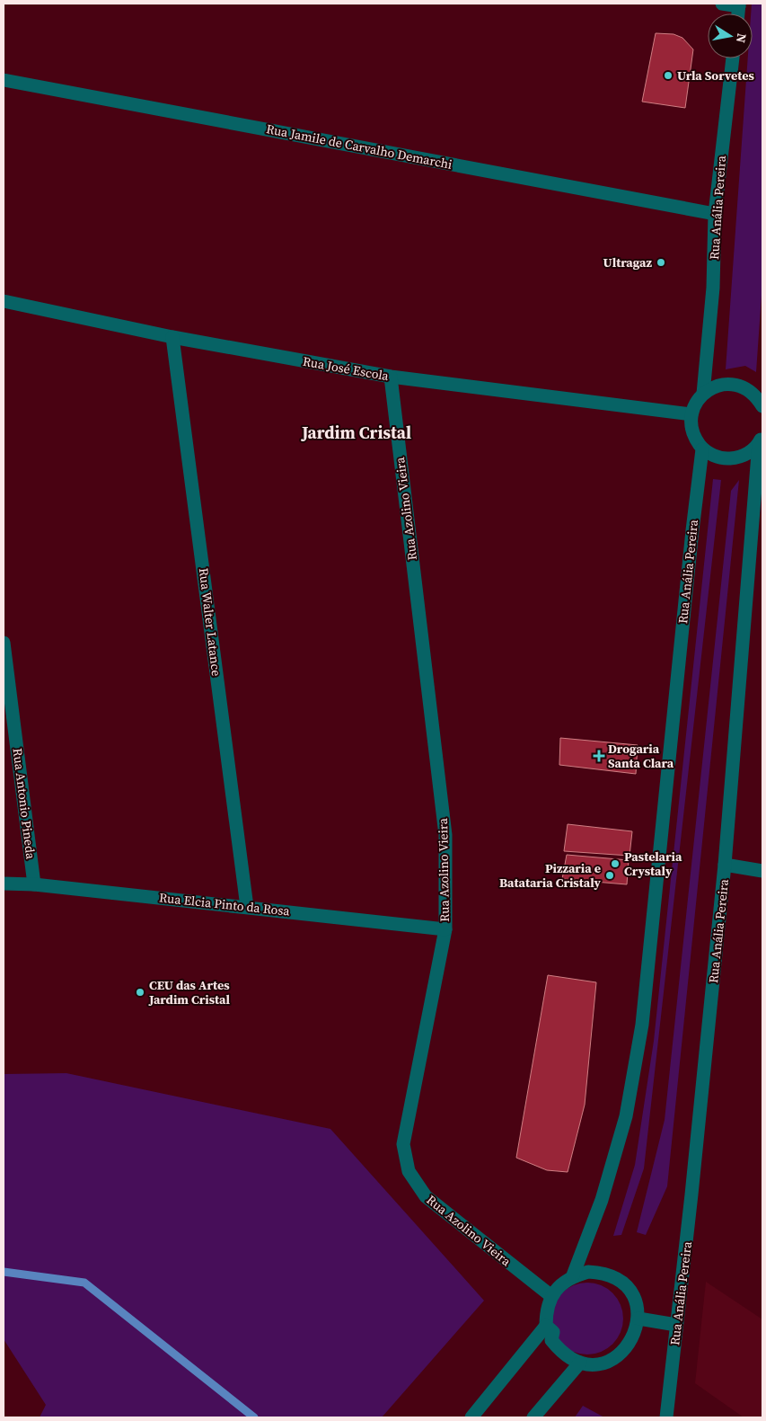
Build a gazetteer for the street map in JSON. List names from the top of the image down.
{
  "streets": {
    "street": [
      "Rua Jamile de Carvalho Demarchi",
      "Rua Anália Pereira",
      "Rua José Escola",
      "Rua Azolino Vieira",
      "Rua Walter Latance",
      "Rua Antonio Pineda",
      "Rua Elcia Pinto da Rosa"
    ]
  },
  "crossings": [
    ["Rua Jamile de Carvalho Demarchi", "Rua Anália Pereira"],
    ["Rua Anália Pereira", "Rua Azolino Vieira"],
    ["Rua José Escola", "Rua Azolino Vieira"],
    ["Rua José Escola", "Rua Walter Latance"],
    ["Rua Azolino Vieira", "Rua Elcia Pinto da Rosa"],
    ["Rua Walter Latance", "Rua Elcia Pinto da Rosa"],
    ["Rua Antonio Pineda", "Rua Elcia Pinto da Rosa"]
  ],
  "districts": ["Jardim Cristal"],
  "places": {
    "other": [
      "Urla Sorvetes",
      "Ultragaz",
      "Pastelaria Crystaly",
      "Pizzaria e Batataria Cristaly",
      "CEU das Artes Jardim Cristal"
    ],
    "health": ["Drogaria Santa Clara"]
  },
  "north": "right"
}
